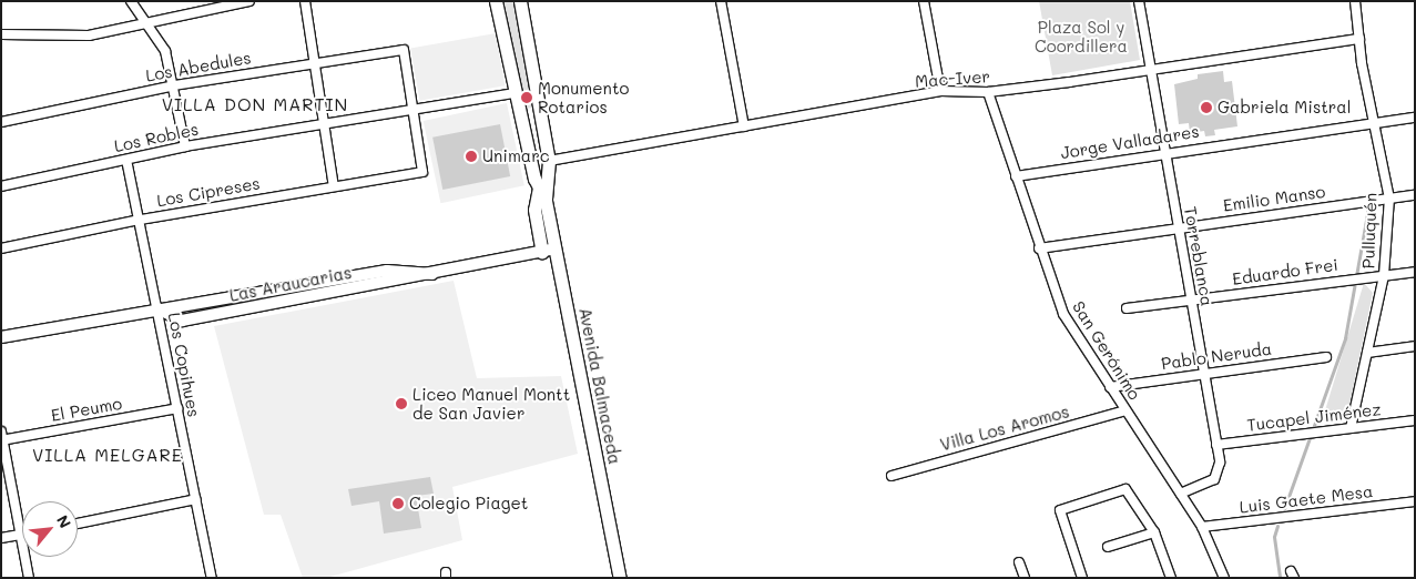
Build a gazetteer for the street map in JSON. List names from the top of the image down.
{
  "streets": {
    "main road": ["Avenida Balmaceda"],
    "street": [
      "Los Abedules",
      "Mac-Iver",
      "Los Robles",
      "Jorge Valladares",
      "Los Cipreses",
      "Emilio Manso",
      "Pulluquén",
      "Torreblanca",
      "Eduardo Frei",
      "Las Araucarias",
      "San Gerónimo",
      "Pablo Neruda",
      "Los Copihues",
      "El Peumo",
      "Tucapel Jiménez",
      "Villa Los Aromos",
      "Luis Gaete Mesa"
    ]
  },
  "crossings": [
    ["Los Abedules", "Los Robles"],
    ["Los Abedules", "Los Cipreses"],
    ["Mac-Iver", "Pulluquén"],
    ["Mac-Iver", "Torreblanca"],
    ["Mac-Iver", "San Gerónimo"],
    ["Mac-Iver", "Avenida Balmaceda"],
    ["Los Robles", "Los Cipreses"],
    ["Los Robles", "Los Copihues"],
    ["Los Robles", "Avenida Balmaceda"],
    ["Jorge Valladares", "Pulluquén"],
    ["Jorge Valladares", "Torreblanca"],
    ["Jorge Valladares", "San Gerónimo"],
    ["Los Cipreses", "Los Copihues"],
    ["Emilio Manso", "Pulluquén"],
    ["Emilio Manso", "Torreblanca"],
    ["Emilio Manso", "San Gerónimo"],
    ["Pulluquén", "Eduardo Frei"],
    ["Pulluquén", "Tucapel Jiménez"],
    ["Torreblanca", "Eduardo Frei"],
    ["Torreblanca", "San Gerónimo"],
    ["Torreblanca", "Pablo Neruda"],
    ["Torreblanca", "Tucapel Jiménez"],
    ["Las Araucarias", "Los Copihues"],
    ["Las Araucarias", "Avenida Balmaceda"],
    ["San Gerónimo", "Pablo Neruda"],
    ["San Gerónimo", "Villa Los Aromos"],
    ["San Gerónimo", "Luis Gaete Mesa"],
    ["Los Copihues", "El Peumo"]
  ],
  "districts": ["VILLA DON MARTIN", "VILLA MELGARE"],
  "parks": ["Plaza Sol y Coordillera"],
  "places": [
    "Monumento Rotarios",
    "Gabriela Mistral",
    "Unimarc",
    "Liceo Manuel Montt de San Javier",
    "Colegio Piaget"
  ],
  "north": "top right"
}
